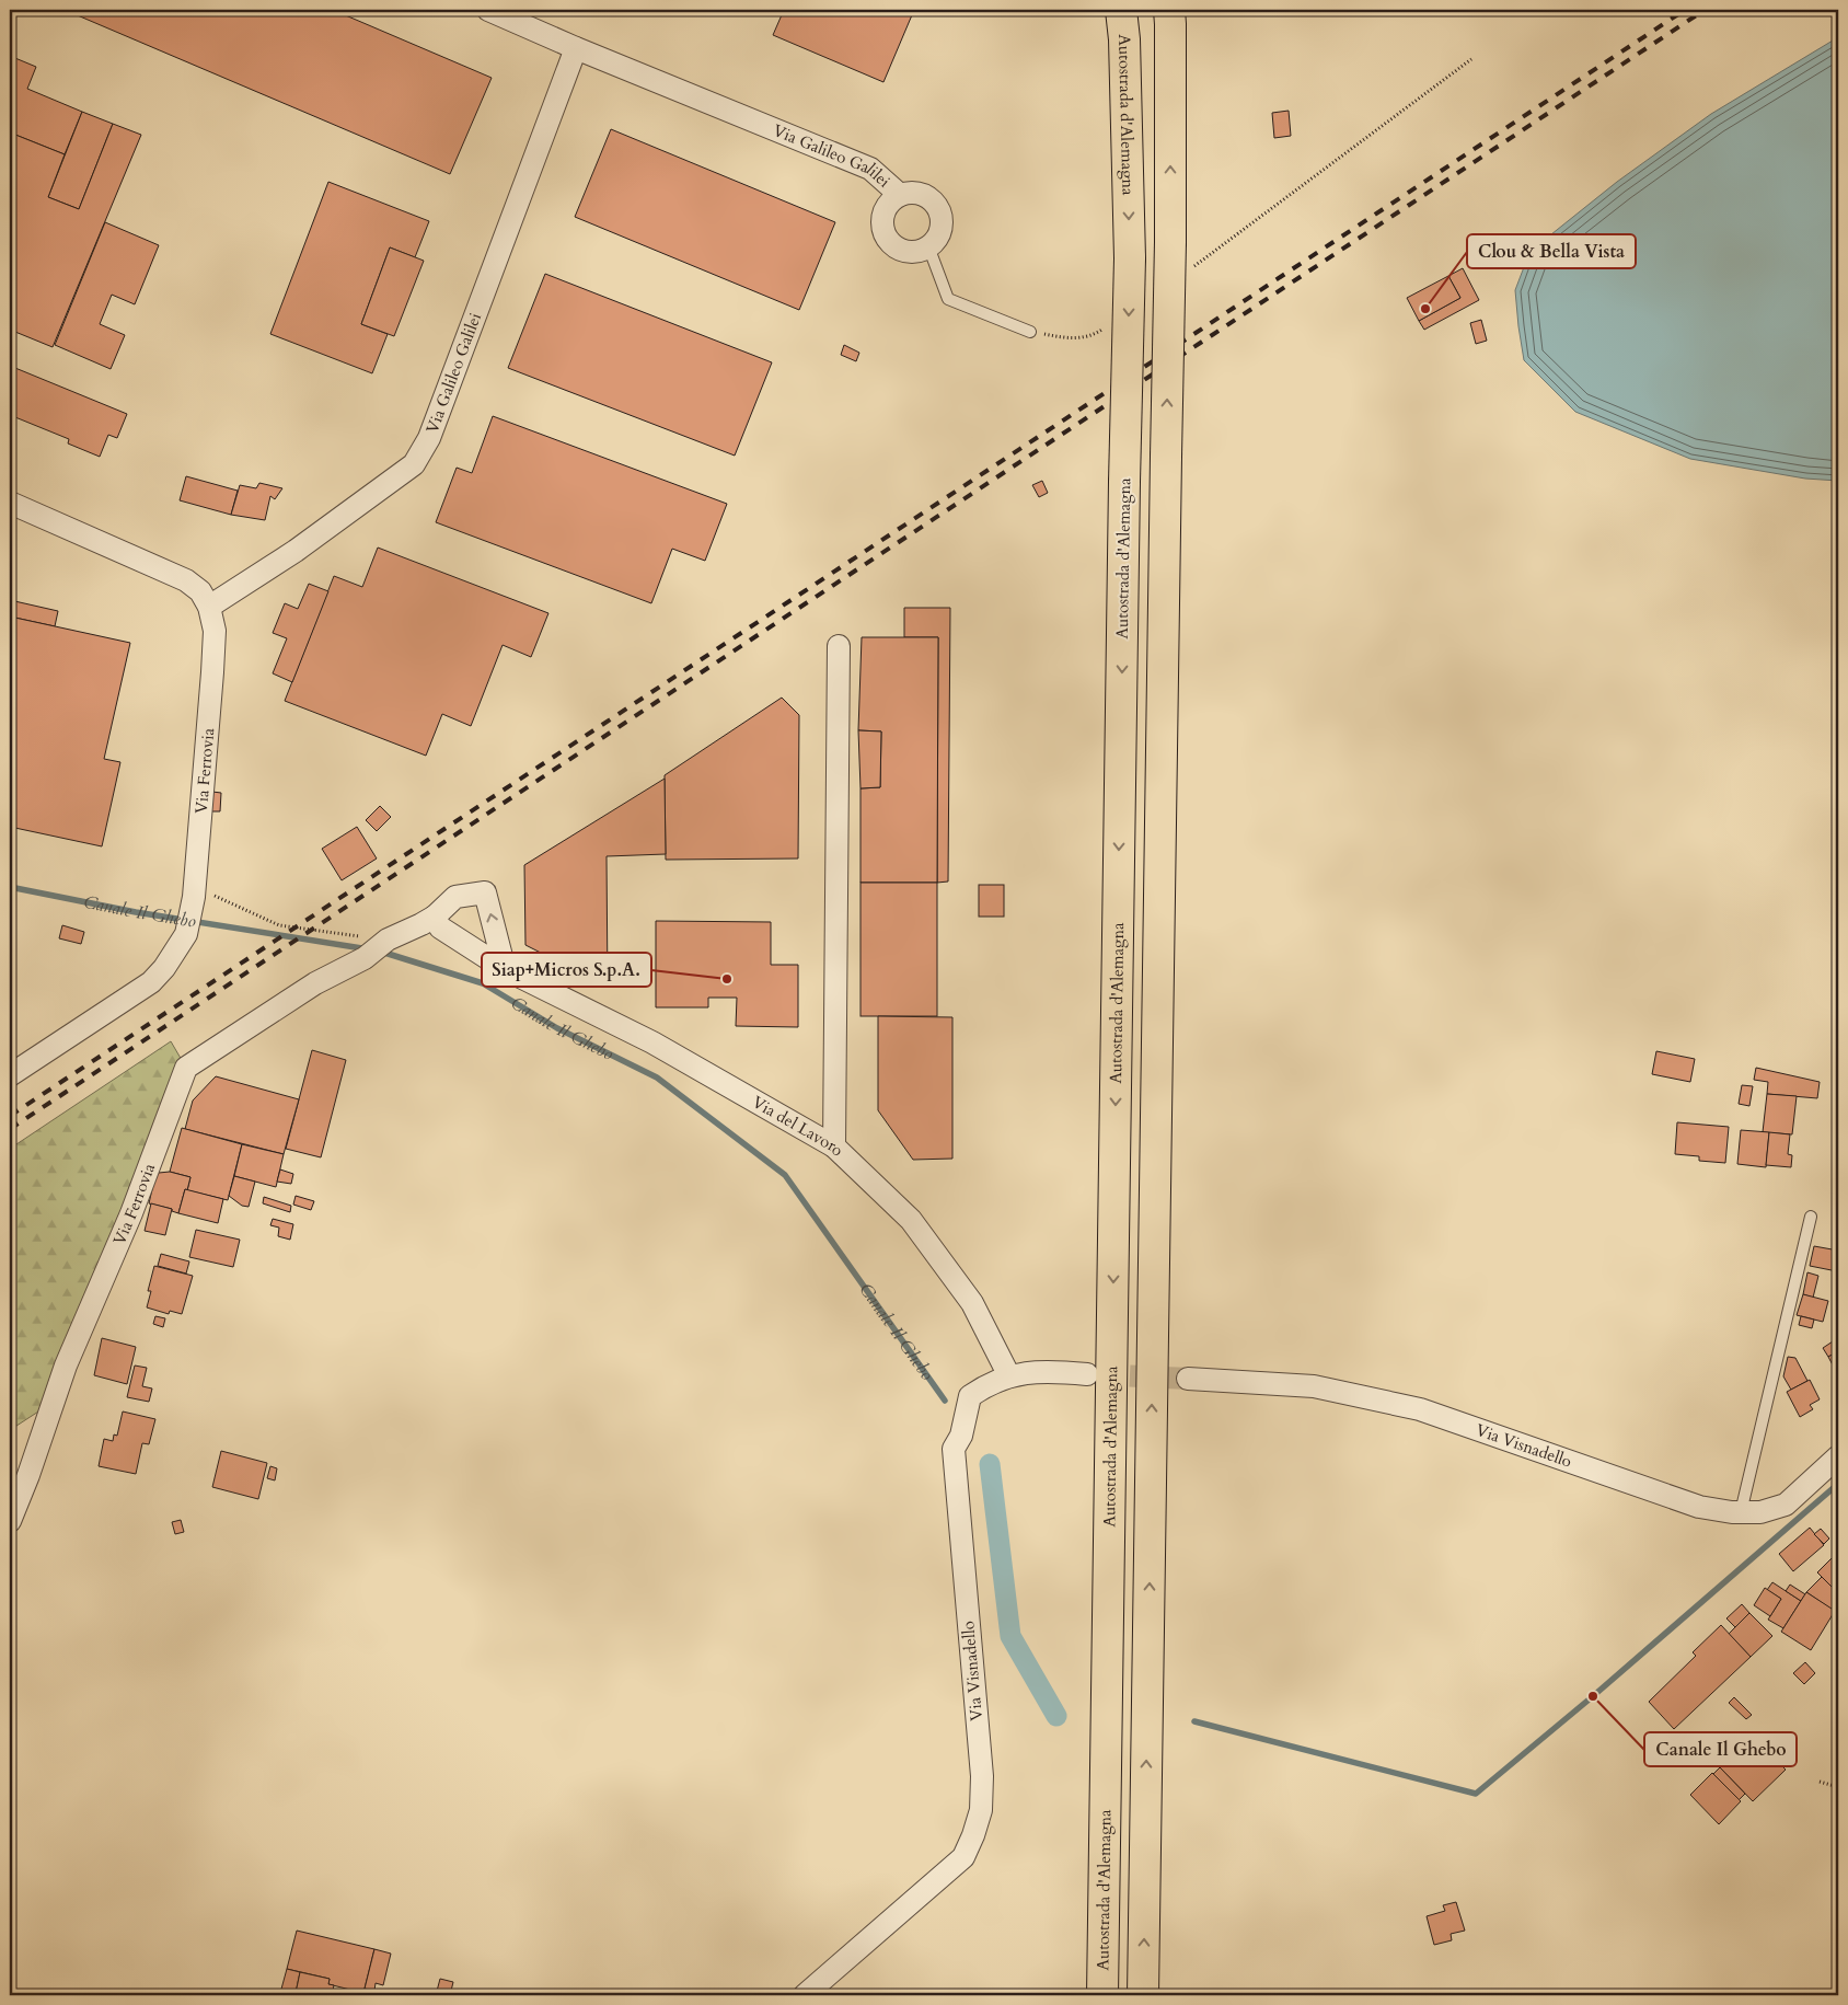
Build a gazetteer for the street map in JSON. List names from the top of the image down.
{
  "streets": {
    "highway": ["Autostrada d'Alemagna"],
    "street": [
      "Via Galileo Galilei",
      "Via Ferrovia",
      "Via del Lavoro",
      "Via Visnadello"
    ]
  },
  "crossings": [
    ["Via Galileo Galilei", "Via Ferrovia"],
    ["Via Ferrovia", "Via del Lavoro"],
    ["Via del Lavoro", "Via Visnadello"]
  ],
  "water": ["Canale Il Ghebo"],
  "places": ["Clou & Bella Vista", "Siap+Micros S.p.A.", "Canale Il Ghebo"]
}
